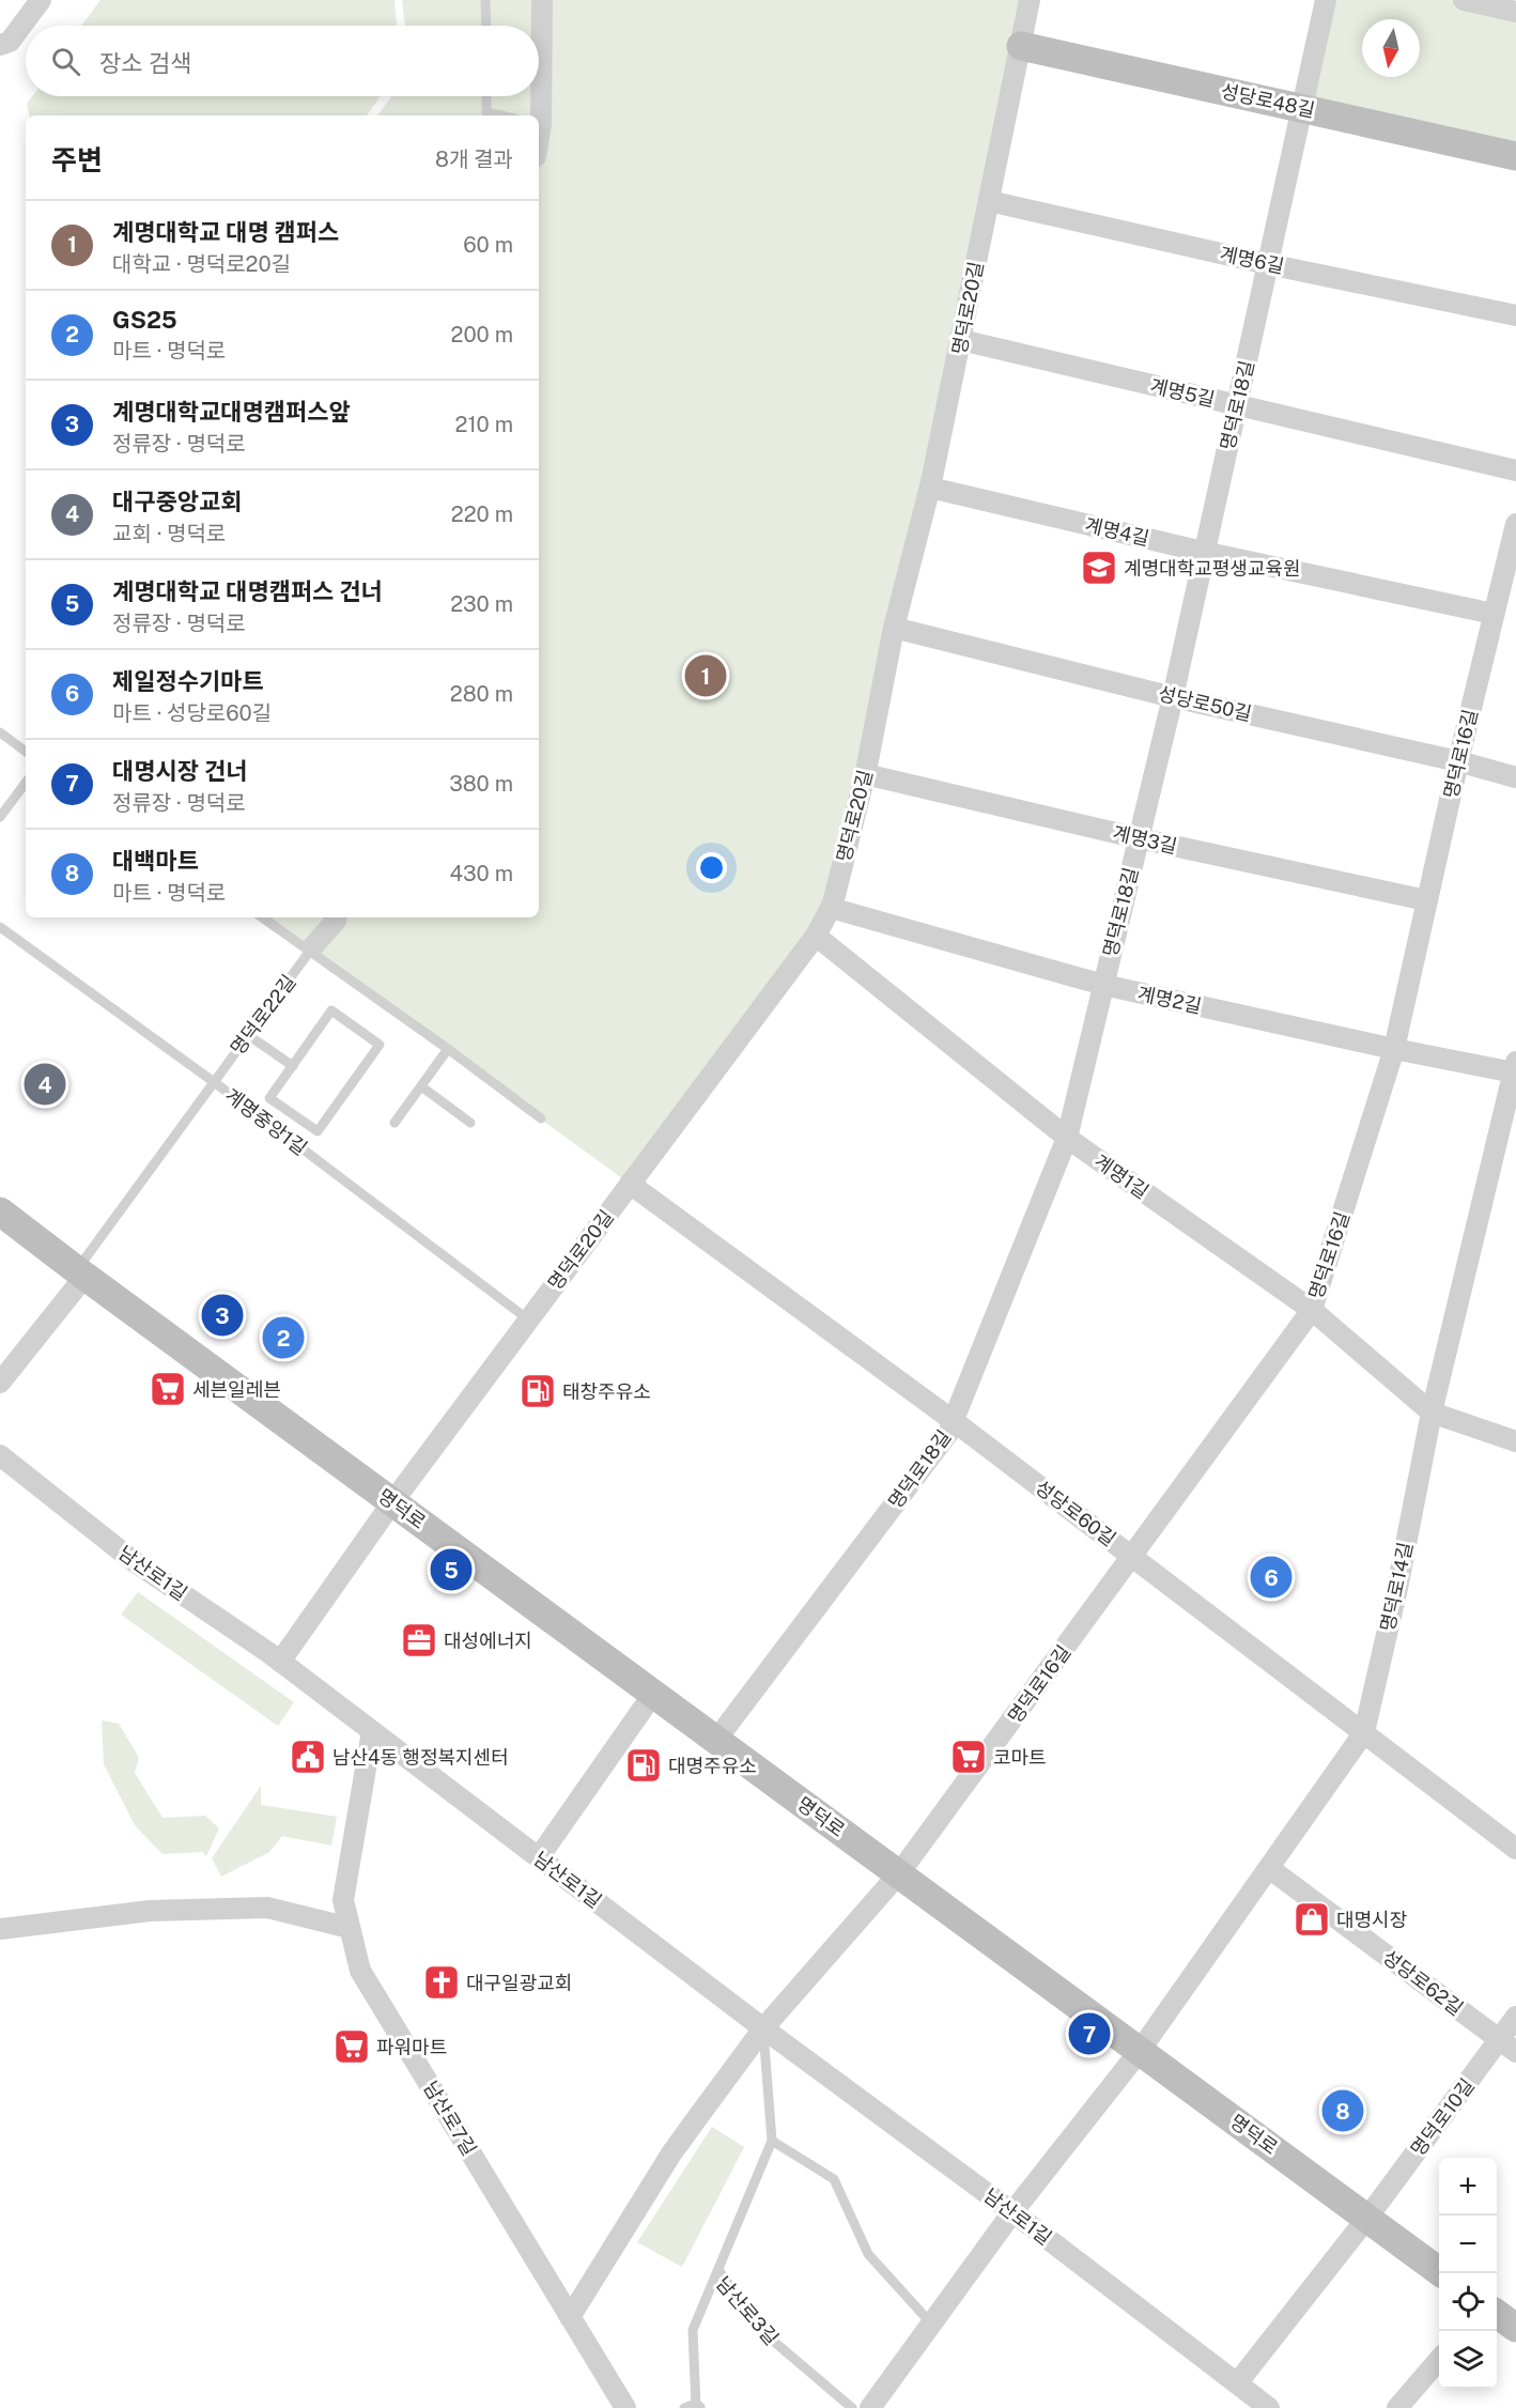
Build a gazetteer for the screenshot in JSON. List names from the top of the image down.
{
  "streets": {
    "main road": ["성당로48길", "명덕로"],
    "street": [
      "계명6길",
      "명덕로20길",
      "계명5길",
      "명덕로18길",
      "계명4길",
      "성당로50길",
      "명덕로16길",
      "계명3길",
      "계명2길",
      "계명1길",
      "성당로60길",
      "남산로1길",
      "명덕로14길",
      "성당로62길",
      "명덕로10길",
      "남산로7길"
    ],
    "lane": ["명덕로22길", "계명중앙1길", "남산로3길"]
  },
  "crossings": [
    ["성당로48길", "명덕로20길"],
    ["성당로48길", "명덕로18길"],
    ["계명6길", "명덕로20길"],
    ["계명6길", "명덕로18길"],
    ["명덕로20길", "계명5길"],
    ["명덕로20길", "계명4길"],
    ["명덕로20길", "성당로50길"],
    ["명덕로20길", "계명3길"],
    ["명덕로20길", "계명2길"],
    ["명덕로20길", "계명중앙1길"],
    ["명덕로20길", "계명1길"],
    ["명덕로20길", "명덕로"],
    ["명덕로20길", "성당로60길"],
    ["명덕로20길", "남산로1길"],
    ["계명5길", "명덕로18길"],
    ["명덕로18길", "계명4길"],
    ["명덕로18길", "성당로50길"],
    ["명덕로18길", "계명3길"],
    ["명덕로18길", "계명2길"],
    ["명덕로18길", "계명1길"],
    ["명덕로18길", "명덕로"],
    ["명덕로18길", "성당로60길"],
    ["계명4길", "명덕로16길"],
    ["성당로50길", "명덕로16길"],
    ["명덕로16길", "계명3길"],
    ["명덕로16길", "계명2길"],
    ["명덕로16길", "계명1길"],
    ["명덕로16길", "명덕로"],
    ["명덕로16길", "성당로60길"],
    ["계명2길", "명덕로14길"],
    ["명덕로22길", "계명중앙1길"],
    ["명덕로22길", "명덕로"],
    ["계명1길", "명덕로14길"],
    ["명덕로", "명덕로14길"],
    ["명덕로", "명덕로10길"],
    ["성당로60길", "명덕로14길"],
    ["명덕로14길", "성당로62길"],
    ["성당로62길", "명덕로10길"]
  ],
  "places": {
    "school or university": ["계명대학교평생교육원"],
    "supermarket": ["세븐일레븐", "코마트", "파워마트"],
    "fuel station": ["태창주유소", "대명주유소"],
    "office": ["대성에너지"],
    "public building": ["남산4동 행정복지센터"],
    "shop": ["대명시장"],
    "church": ["대구일광교회"]
  },
  "north": "bottom",
  "page": {
    "search": "장소 검색",
    "heading": ["주변", "8개 결과"],
    "list": [
      {
        "mark": "1",
        "name": "계명대학교 대명 캠퍼스",
        "note": "대학교 · 명덕로20길",
        "value": "60 m"
      },
      {
        "mark": "2",
        "name": "GS25",
        "note": "마트 · 명덕로",
        "value": "200 m"
      },
      {
        "mark": "3",
        "name": "계명대학교대명캠퍼스앞",
        "note": "정류장 · 명덕로",
        "value": "210 m"
      },
      {
        "mark": "4",
        "name": "대구중앙교회",
        "note": "교회 · 명덕로",
        "value": "220 m"
      },
      {
        "mark": "5",
        "name": "계명대학교 대명캠퍼스 건너",
        "note": "정류장 · 명덕로",
        "value": "230 m"
      },
      {
        "mark": "6",
        "name": "제일정수기마트",
        "note": "마트 · 성당로60길",
        "value": "280 m"
      },
      {
        "mark": "7",
        "name": "대명시장 건너",
        "note": "정류장 · 명덕로",
        "value": "380 m"
      },
      {
        "mark": "8",
        "name": "대백마트",
        "note": "마트 · 명덕로",
        "value": "430 m"
      }
    ],
    "pins": [
      "1",
      "4",
      "3",
      "2",
      "5",
      "6",
      "7",
      "8"
    ],
    "map_buttons": ["+", "−"]
  }
}
